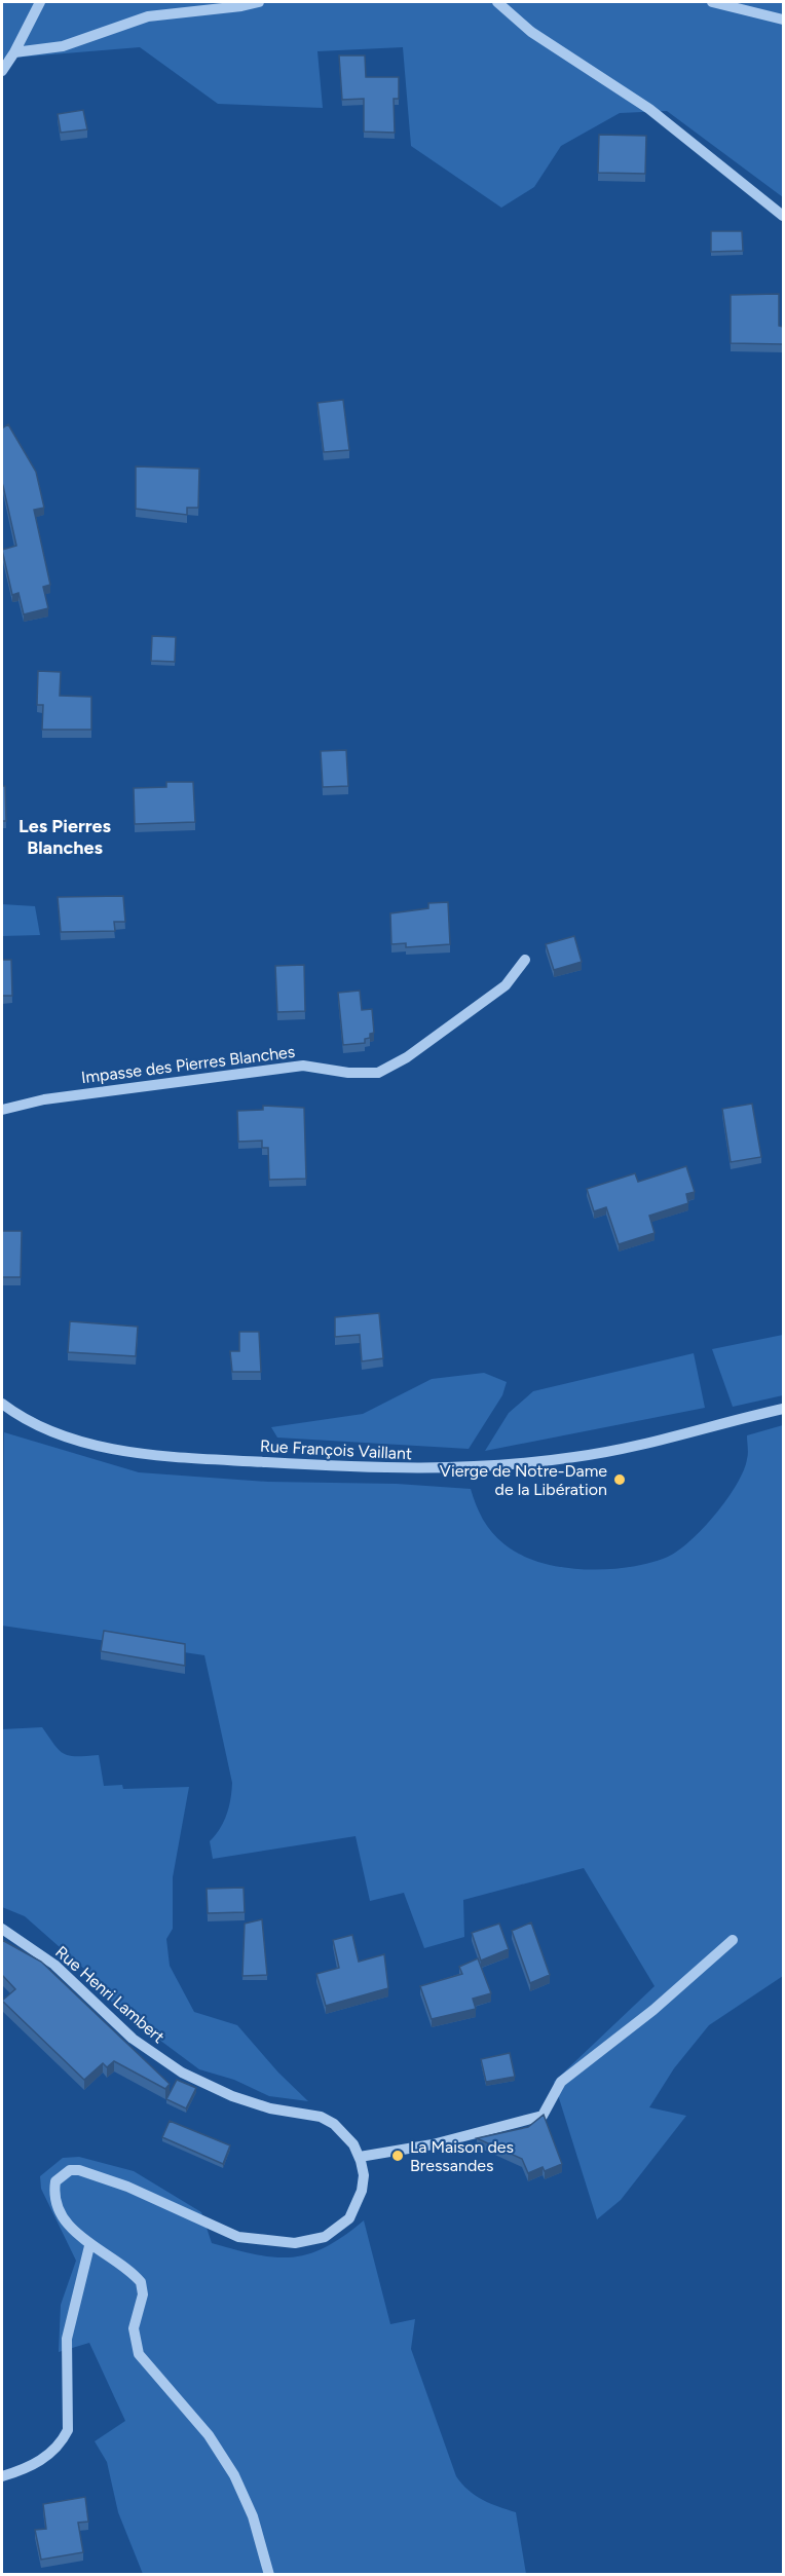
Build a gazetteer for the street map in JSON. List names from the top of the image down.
{
  "streets": {
    "street": ["Impasse des Pierres Blanches", "Rue François Vaillant", "Rue Henri Lambert"]
  },
  "districts": ["Les Pierres Blanches"],
  "places": ["Vierge de Notre-Dame de la Libération", "La Maison des Bressandes"]
}
